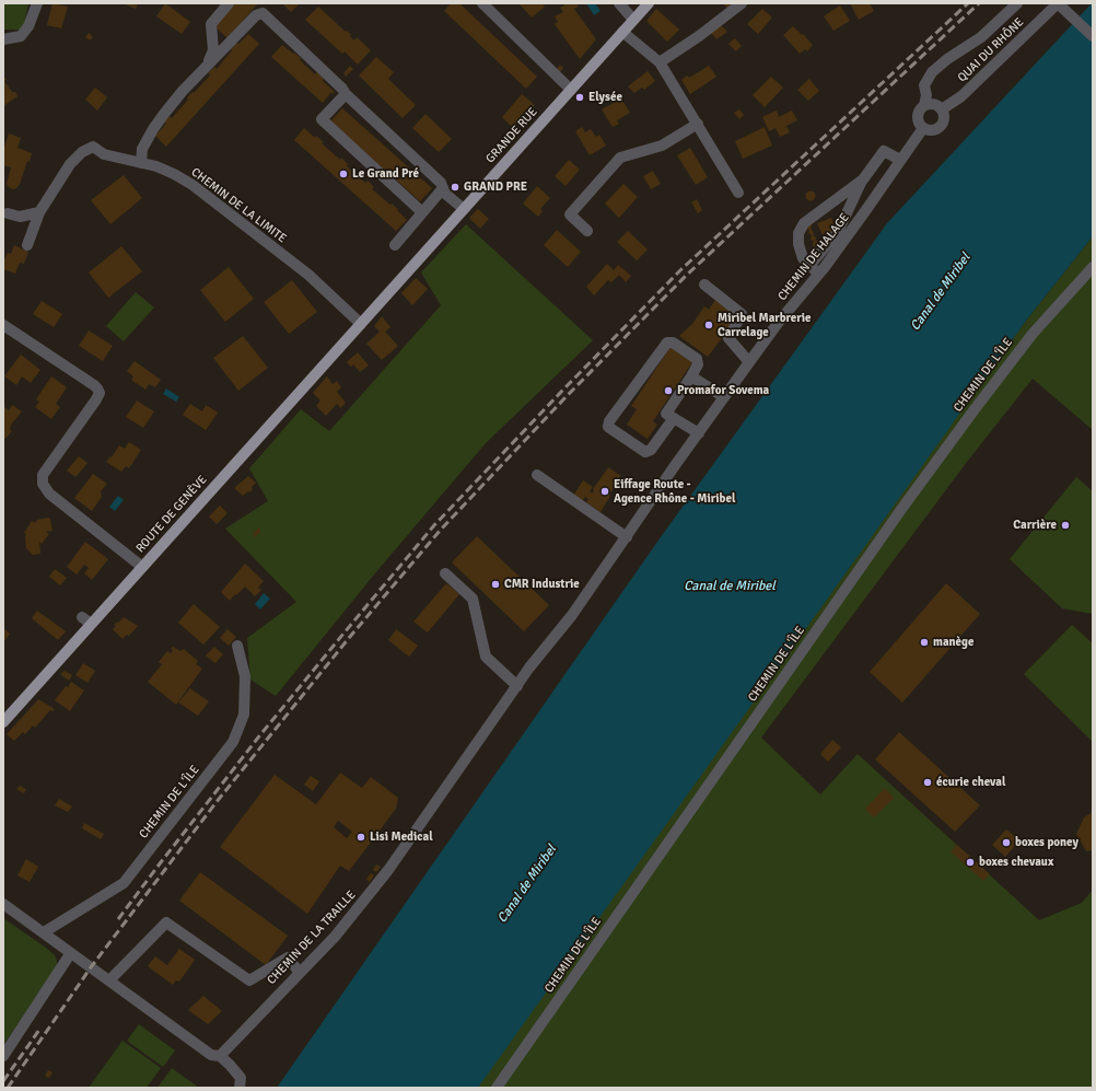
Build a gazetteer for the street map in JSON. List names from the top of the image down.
{
  "streets": {
    "main road": ["GRANDE RUE", "ROUTE DE GENÈVE"],
    "street": [
      "QUAI DU RHÔNE",
      "CHEMIN DE LA LIMITE",
      "CHEMIN DE HALAGE",
      "CHEMIN DE L'ÎLE",
      "CHEMIN DE LA TRAILLE"
    ]
  },
  "crossings": [
    ["QUAI DU RHÔNE", "CHEMIN DE HALAGE"],
    ["GRANDE RUE", "CHEMIN DE LA LIMITE"],
    ["GRANDE RUE", "ROUTE DE GENÈVE"],
    ["CHEMIN DE LA LIMITE", "ROUTE DE GENÈVE"],
    ["CHEMIN DE HALAGE", "CHEMIN DE LA TRAILLE"]
  ],
  "water": ["Canal de Miribel"],
  "places": [
    "Elysée",
    "Le Grand Pré",
    "GRAND PRE",
    "Miribel Marbrerie Carrelage",
    "Promafor Sovema",
    "Eiffage Route - Agence Rhône - Miribel",
    "Carrière",
    "CMR Industrie",
    "manège",
    "écurie cheval",
    "Lisi Medical",
    "boxes poney",
    "boxes chevaux"
  ]
}
